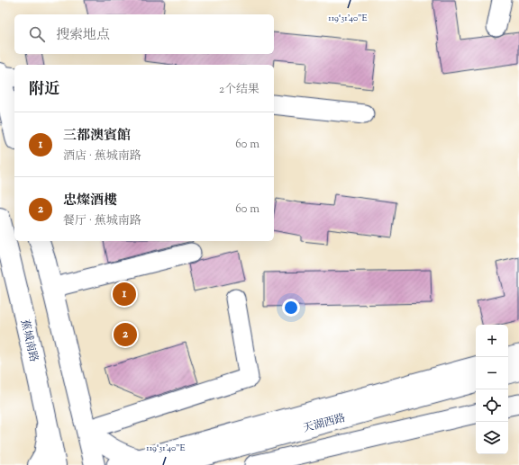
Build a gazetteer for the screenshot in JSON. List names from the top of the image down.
{
  "streets": {
    "main road": ["蕉城南路", "天湖西路"]
  },
  "page": {
    "search": "搜索地点",
    "heading": ["附近", "2个结果"],
    "list": [
      {
        "mark": "1",
        "name": "三都澳賓館",
        "note": "酒店 · 蕉城南路",
        "value": "60 m"
      },
      {
        "mark": "2",
        "name": "忠燦酒樓",
        "note": "餐厅 · 蕉城南路",
        "value": "60 m"
      }
    ],
    "pins": ["1", "2"],
    "map_buttons": ["+", "−"]
  },
  "coordinates": ["119°31'40\"E"]
}
